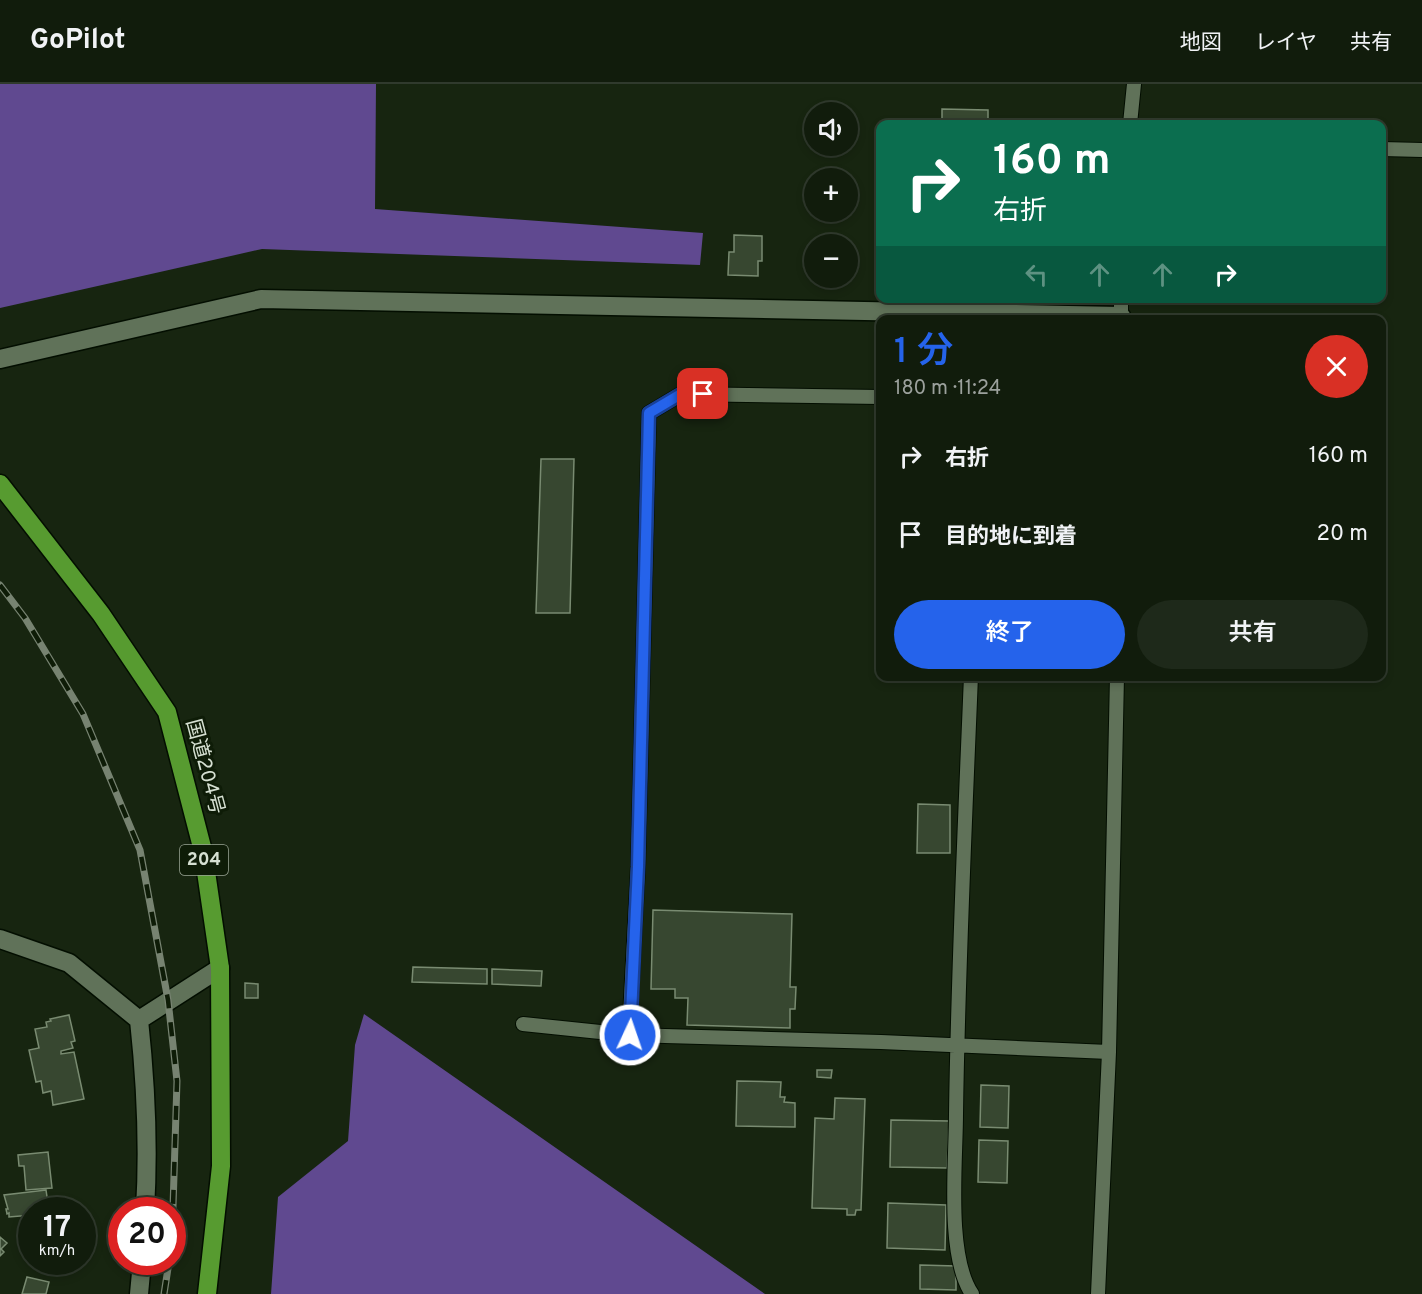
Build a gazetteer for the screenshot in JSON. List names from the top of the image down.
{
  "streets": {
    "highway": ["国道204号", "204"]
  },
  "page": {
    "header": "GoPilot",
    "nav": ["地図", "レイヤ", "共有"],
    "map_buttons": ["+", "−"],
    "turn": ["160 m", "右折"],
    "heading": ["1 分", "180 m · 11:24"],
    "list": [
      {
        "name": "右折",
        "value": "160 m"
      },
      {
        "name": "目的地に到着",
        "value": "20 m"
      }
    ],
    "buttons": ["終了", "共有"],
    "speed": "17 km/h",
    "limit": "20"
  }
}
